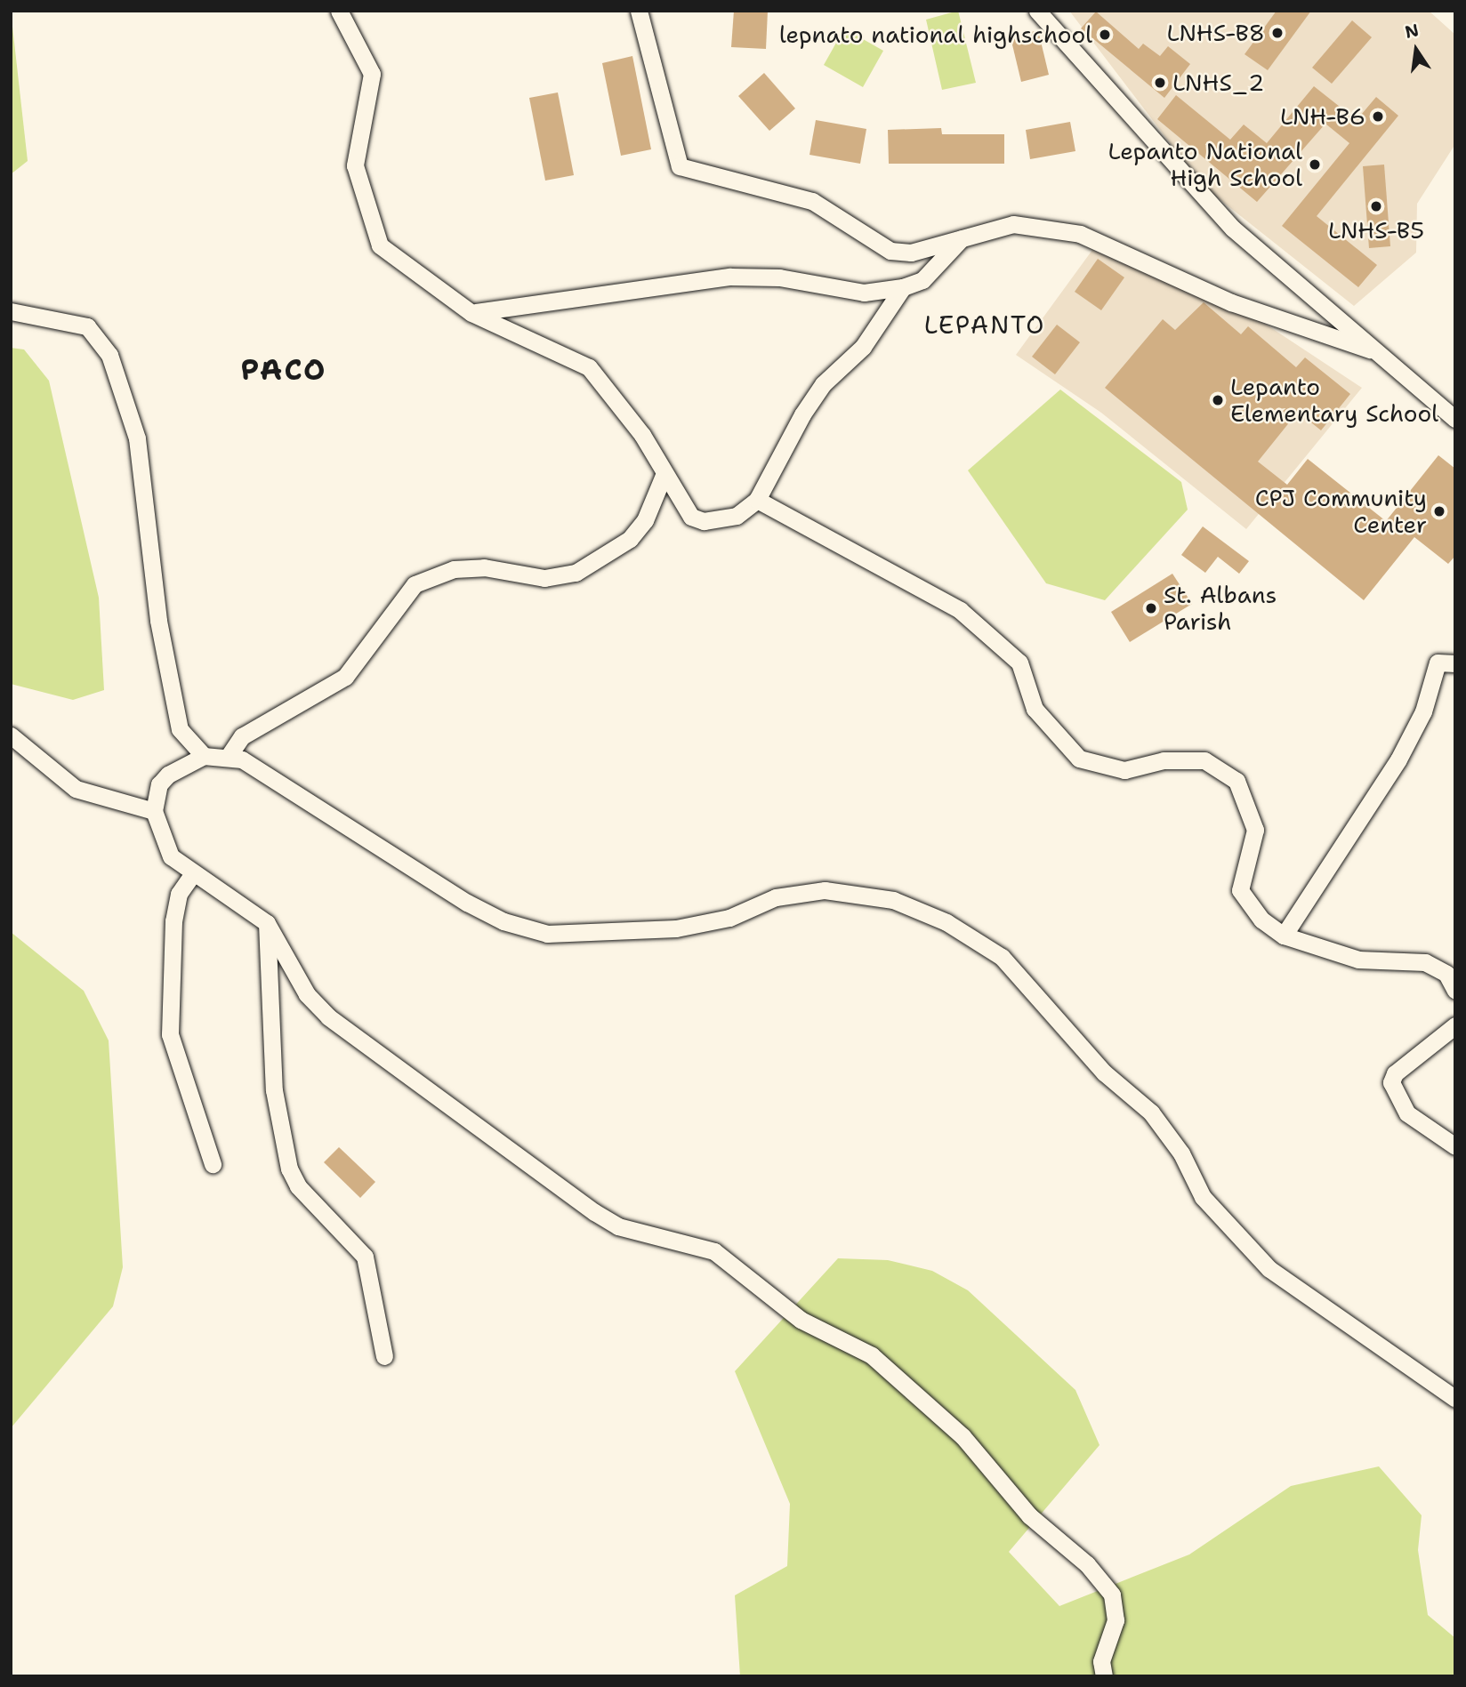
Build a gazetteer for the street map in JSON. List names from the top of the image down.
{
  "districts": ["LEPANTO", "PACO"],
  "places": [
    "LNHS-B8",
    "lepnato national highschool",
    "LNHS_2",
    "LNH-B6",
    "Lepanto National High School",
    "LNHS-B5",
    "Lepanto Elementary School",
    "CPJ Community Center",
    "St. Albans Parish"
  ],
  "north": "top"
}
